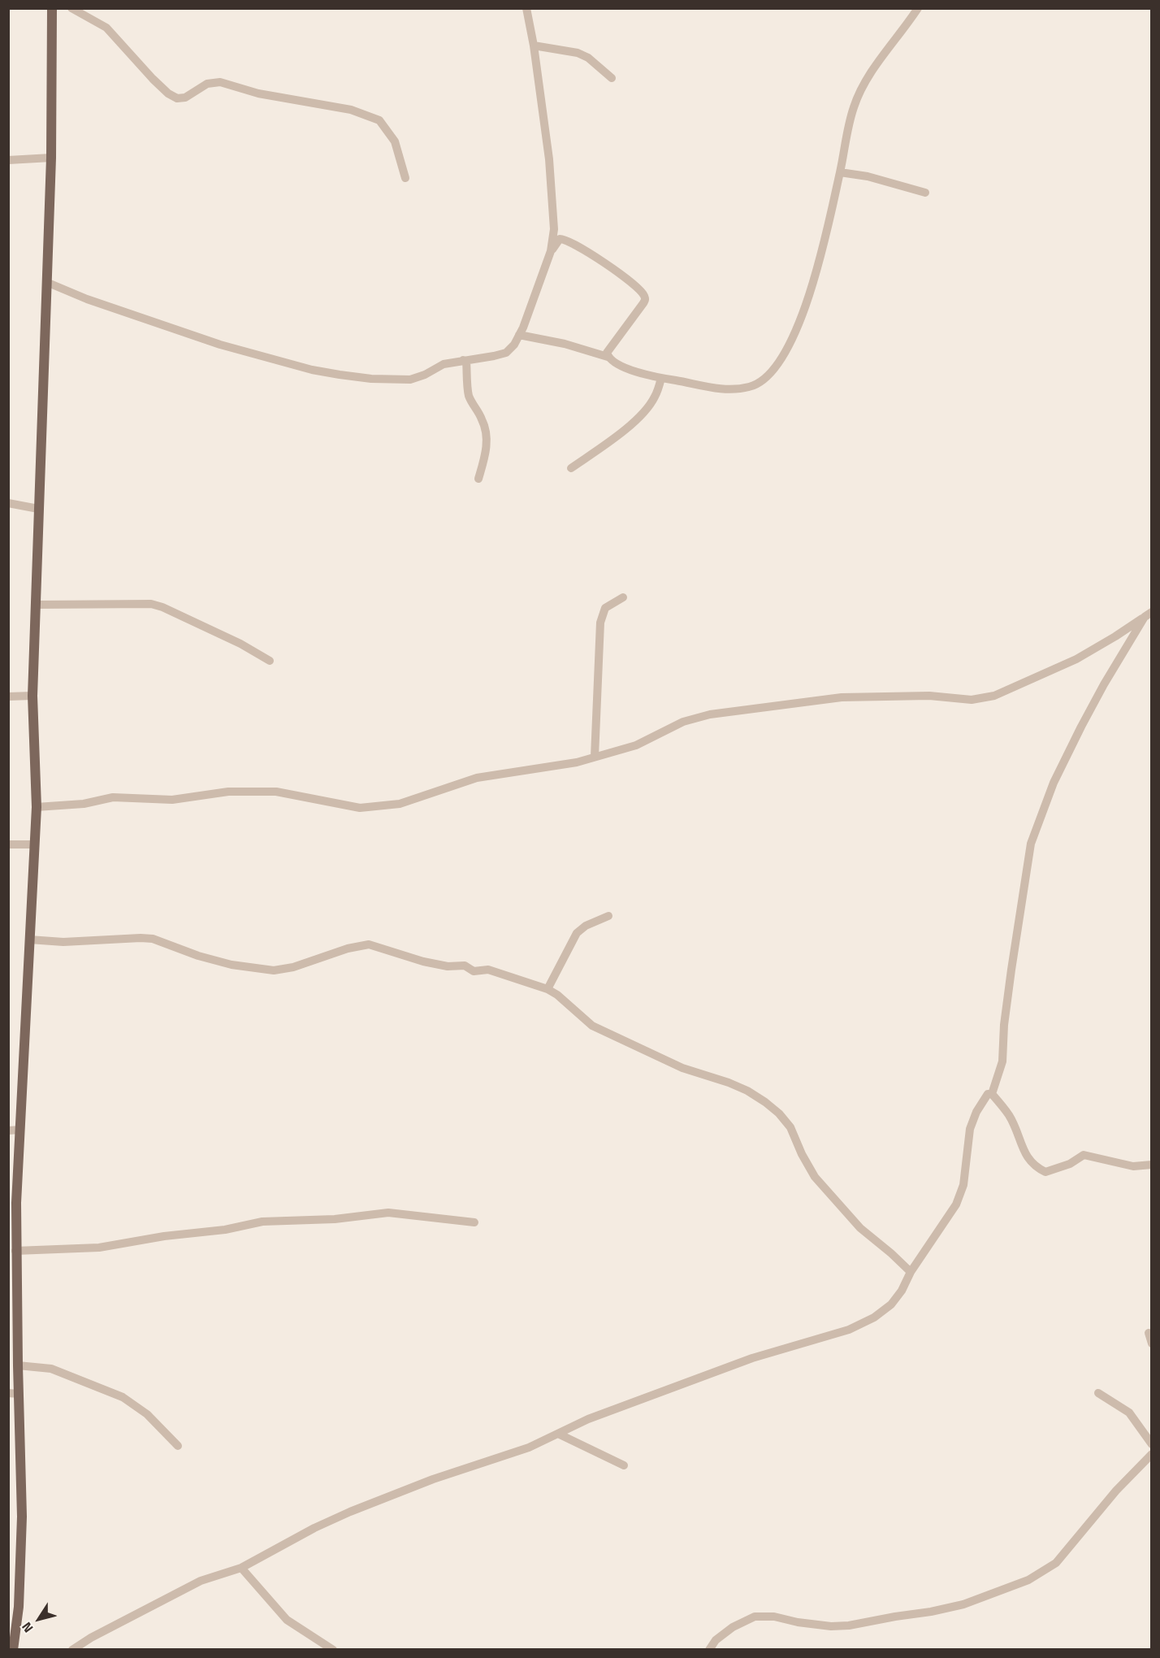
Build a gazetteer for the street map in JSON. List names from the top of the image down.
{
  "north": "bottom left"
}
